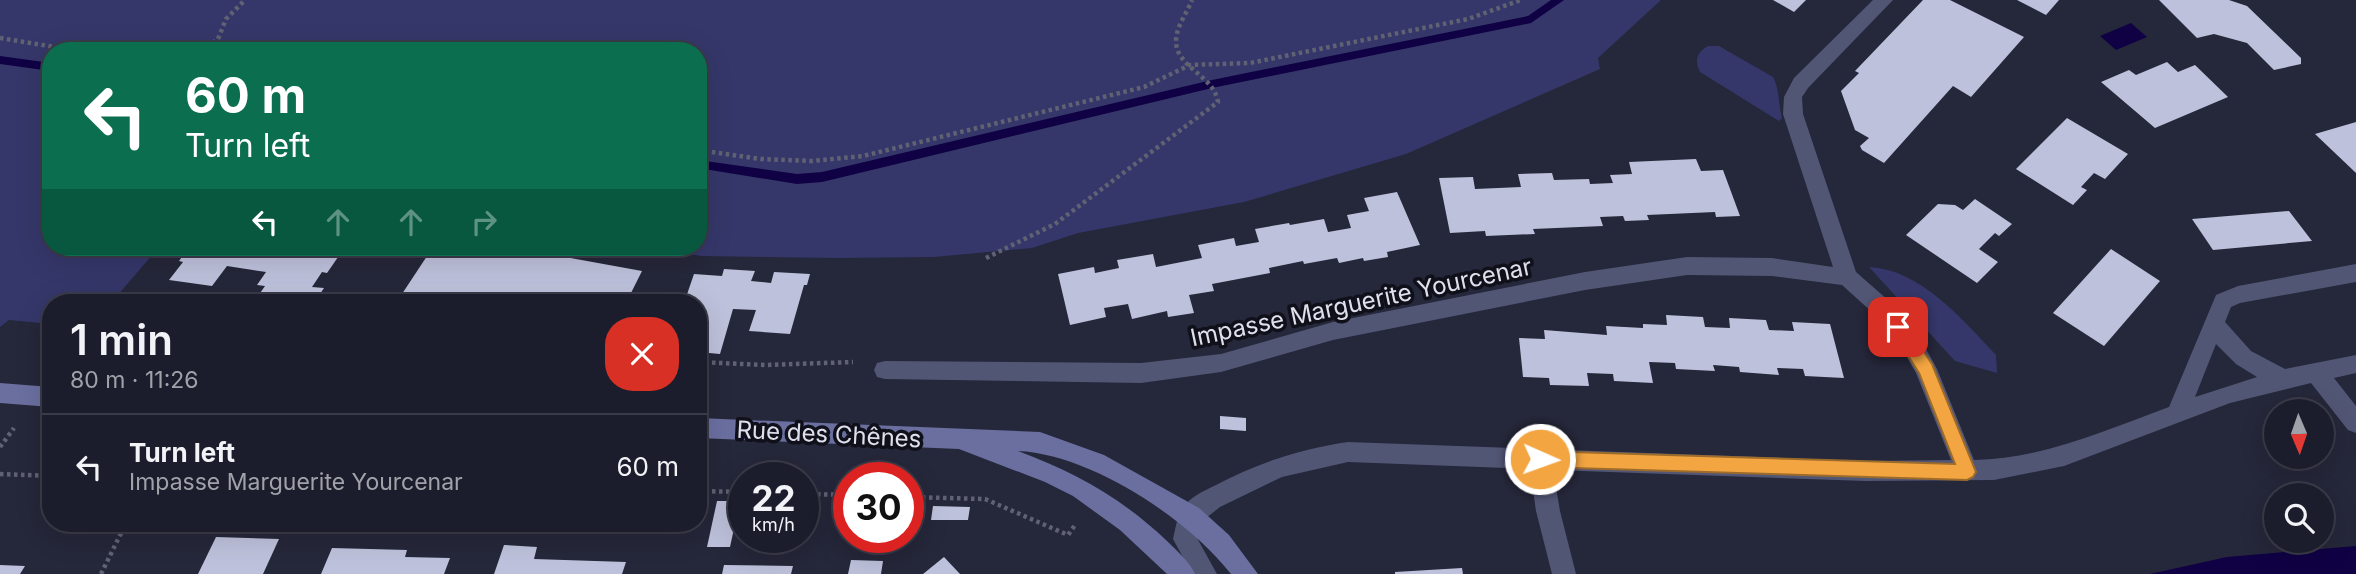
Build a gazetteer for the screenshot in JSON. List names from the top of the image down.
{
  "streets": {
    "street": ["Impasse Marguerite Yourcenar", "Rue des Chênes"]
  },
  "north": "bottom",
  "page": {
    "turn": ["60 m", "Turn left"],
    "heading": ["1 min", "80 m · 11:26"],
    "list": [
      {
        "name": "Turn left",
        "note": "Impasse Marguerite Yourcenar",
        "value": "60 m"
      }
    ],
    "speed": "22 km/h",
    "limit": "30"
  }
}
